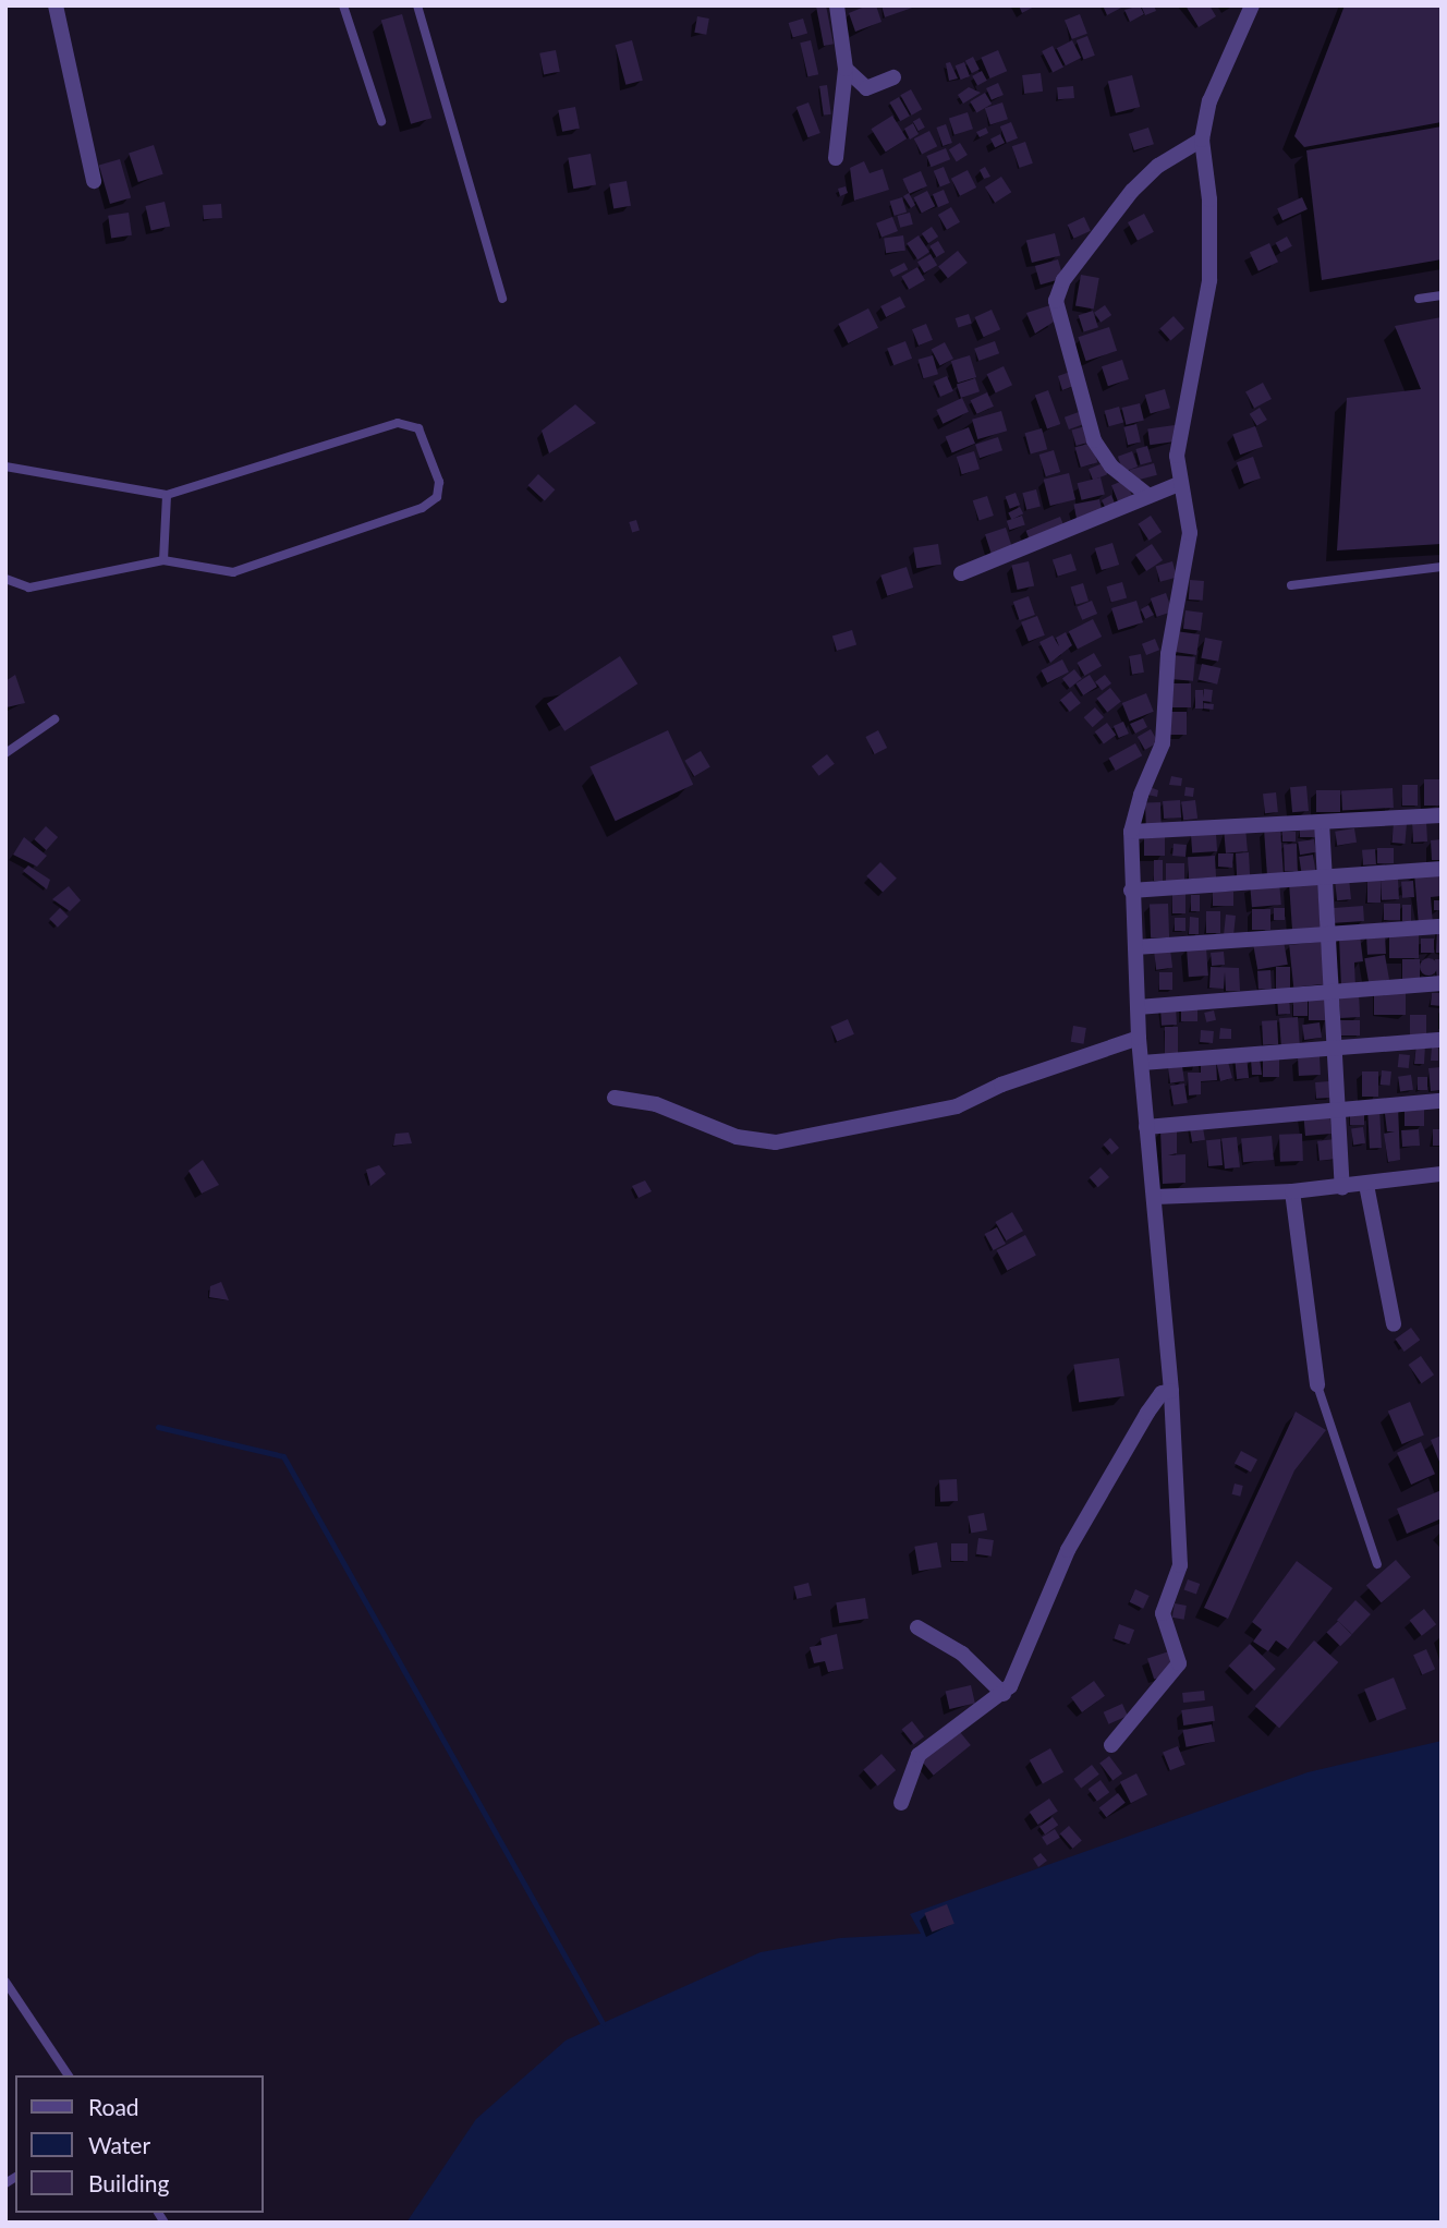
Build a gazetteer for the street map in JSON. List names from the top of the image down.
{
  "legend": ["Road", "Water", "Building"]
}
